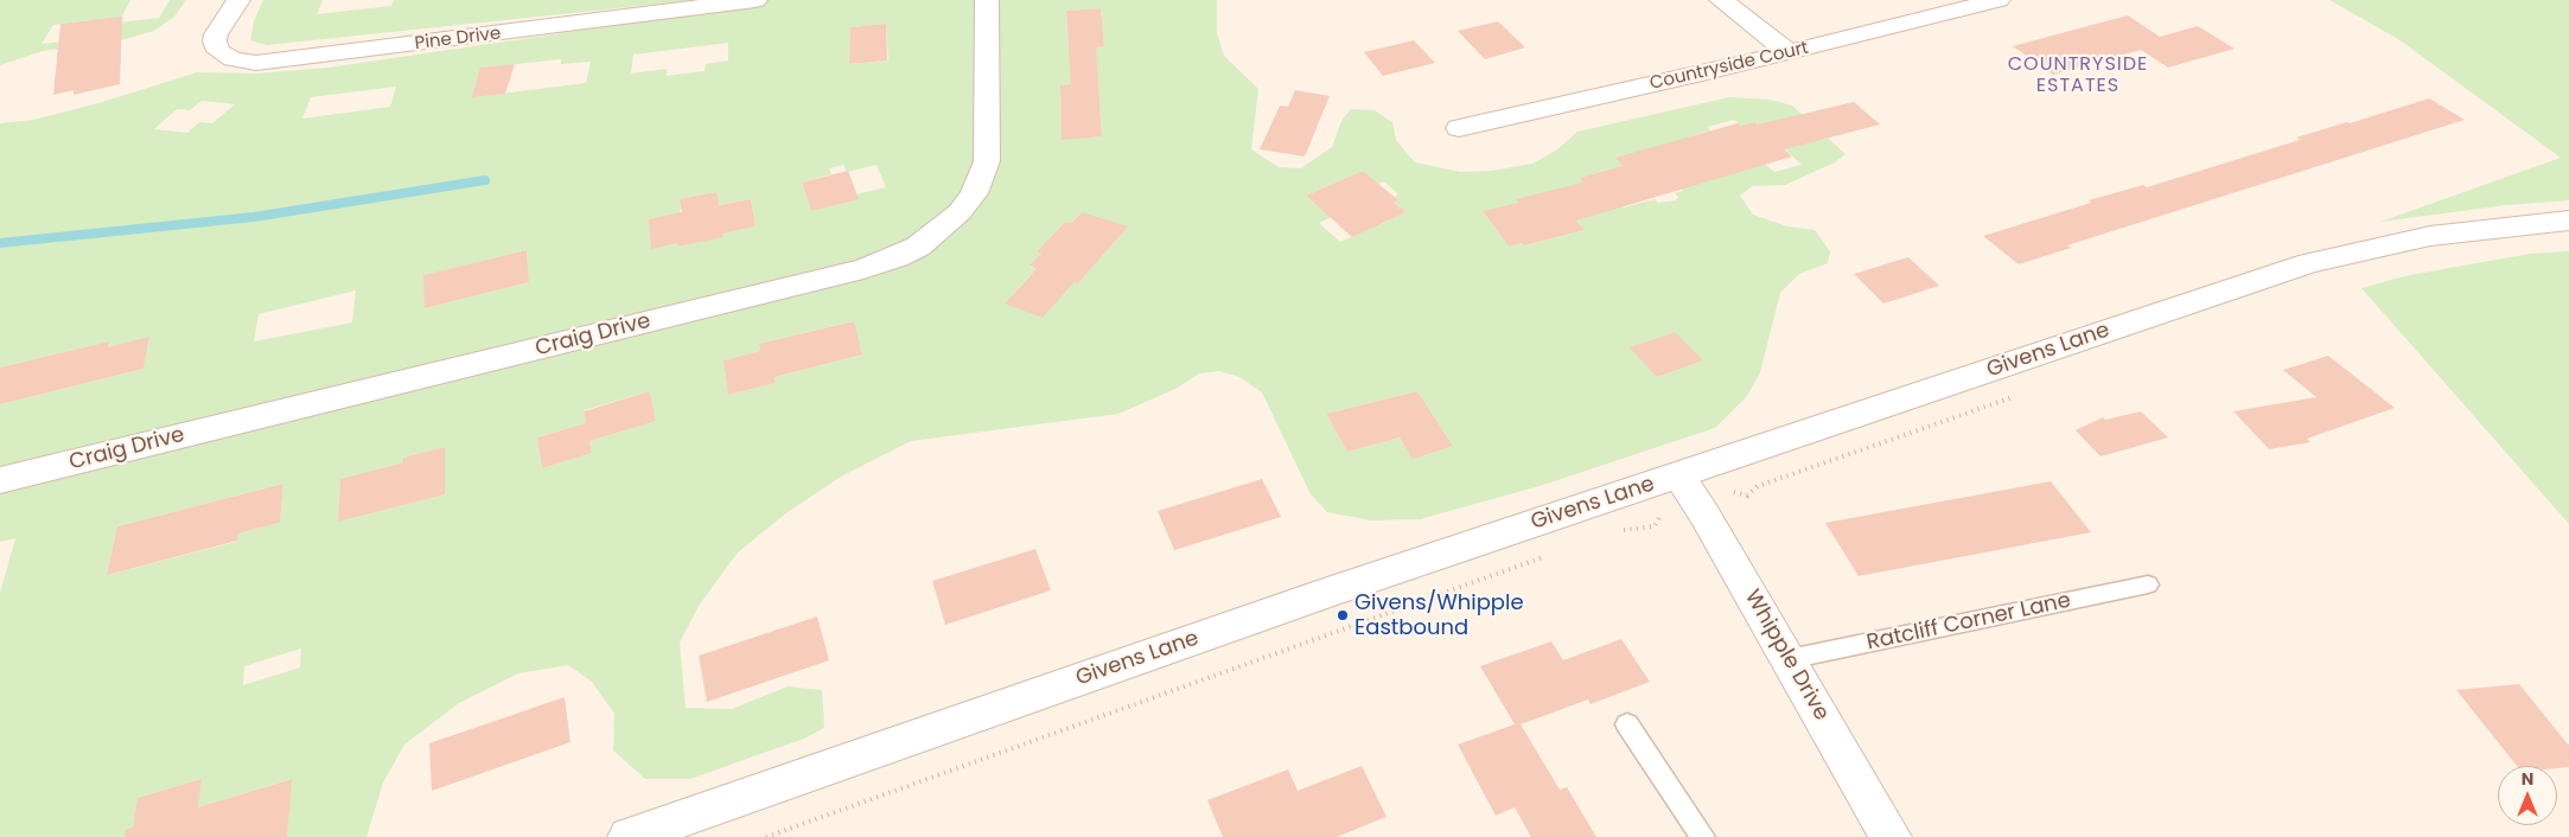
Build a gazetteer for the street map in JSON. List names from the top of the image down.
{
  "streets": {
    "street": [
      "Pine Drive",
      "Countryside Court",
      "Craig Drive",
      "Givens Lane",
      "Whipple Drive"
    ],
    "lane": ["Ratcliff Corner Lane"]
  },
  "crossings": [
    ["Givens Lane", "Whipple Drive"],
    ["Ratcliff Corner Lane", "Whipple Drive"]
  ],
  "districts": ["COUNTRYSIDE ESTATES"],
  "places": ["Givens/Whipple Eastbound"],
  "north": "top"
}
